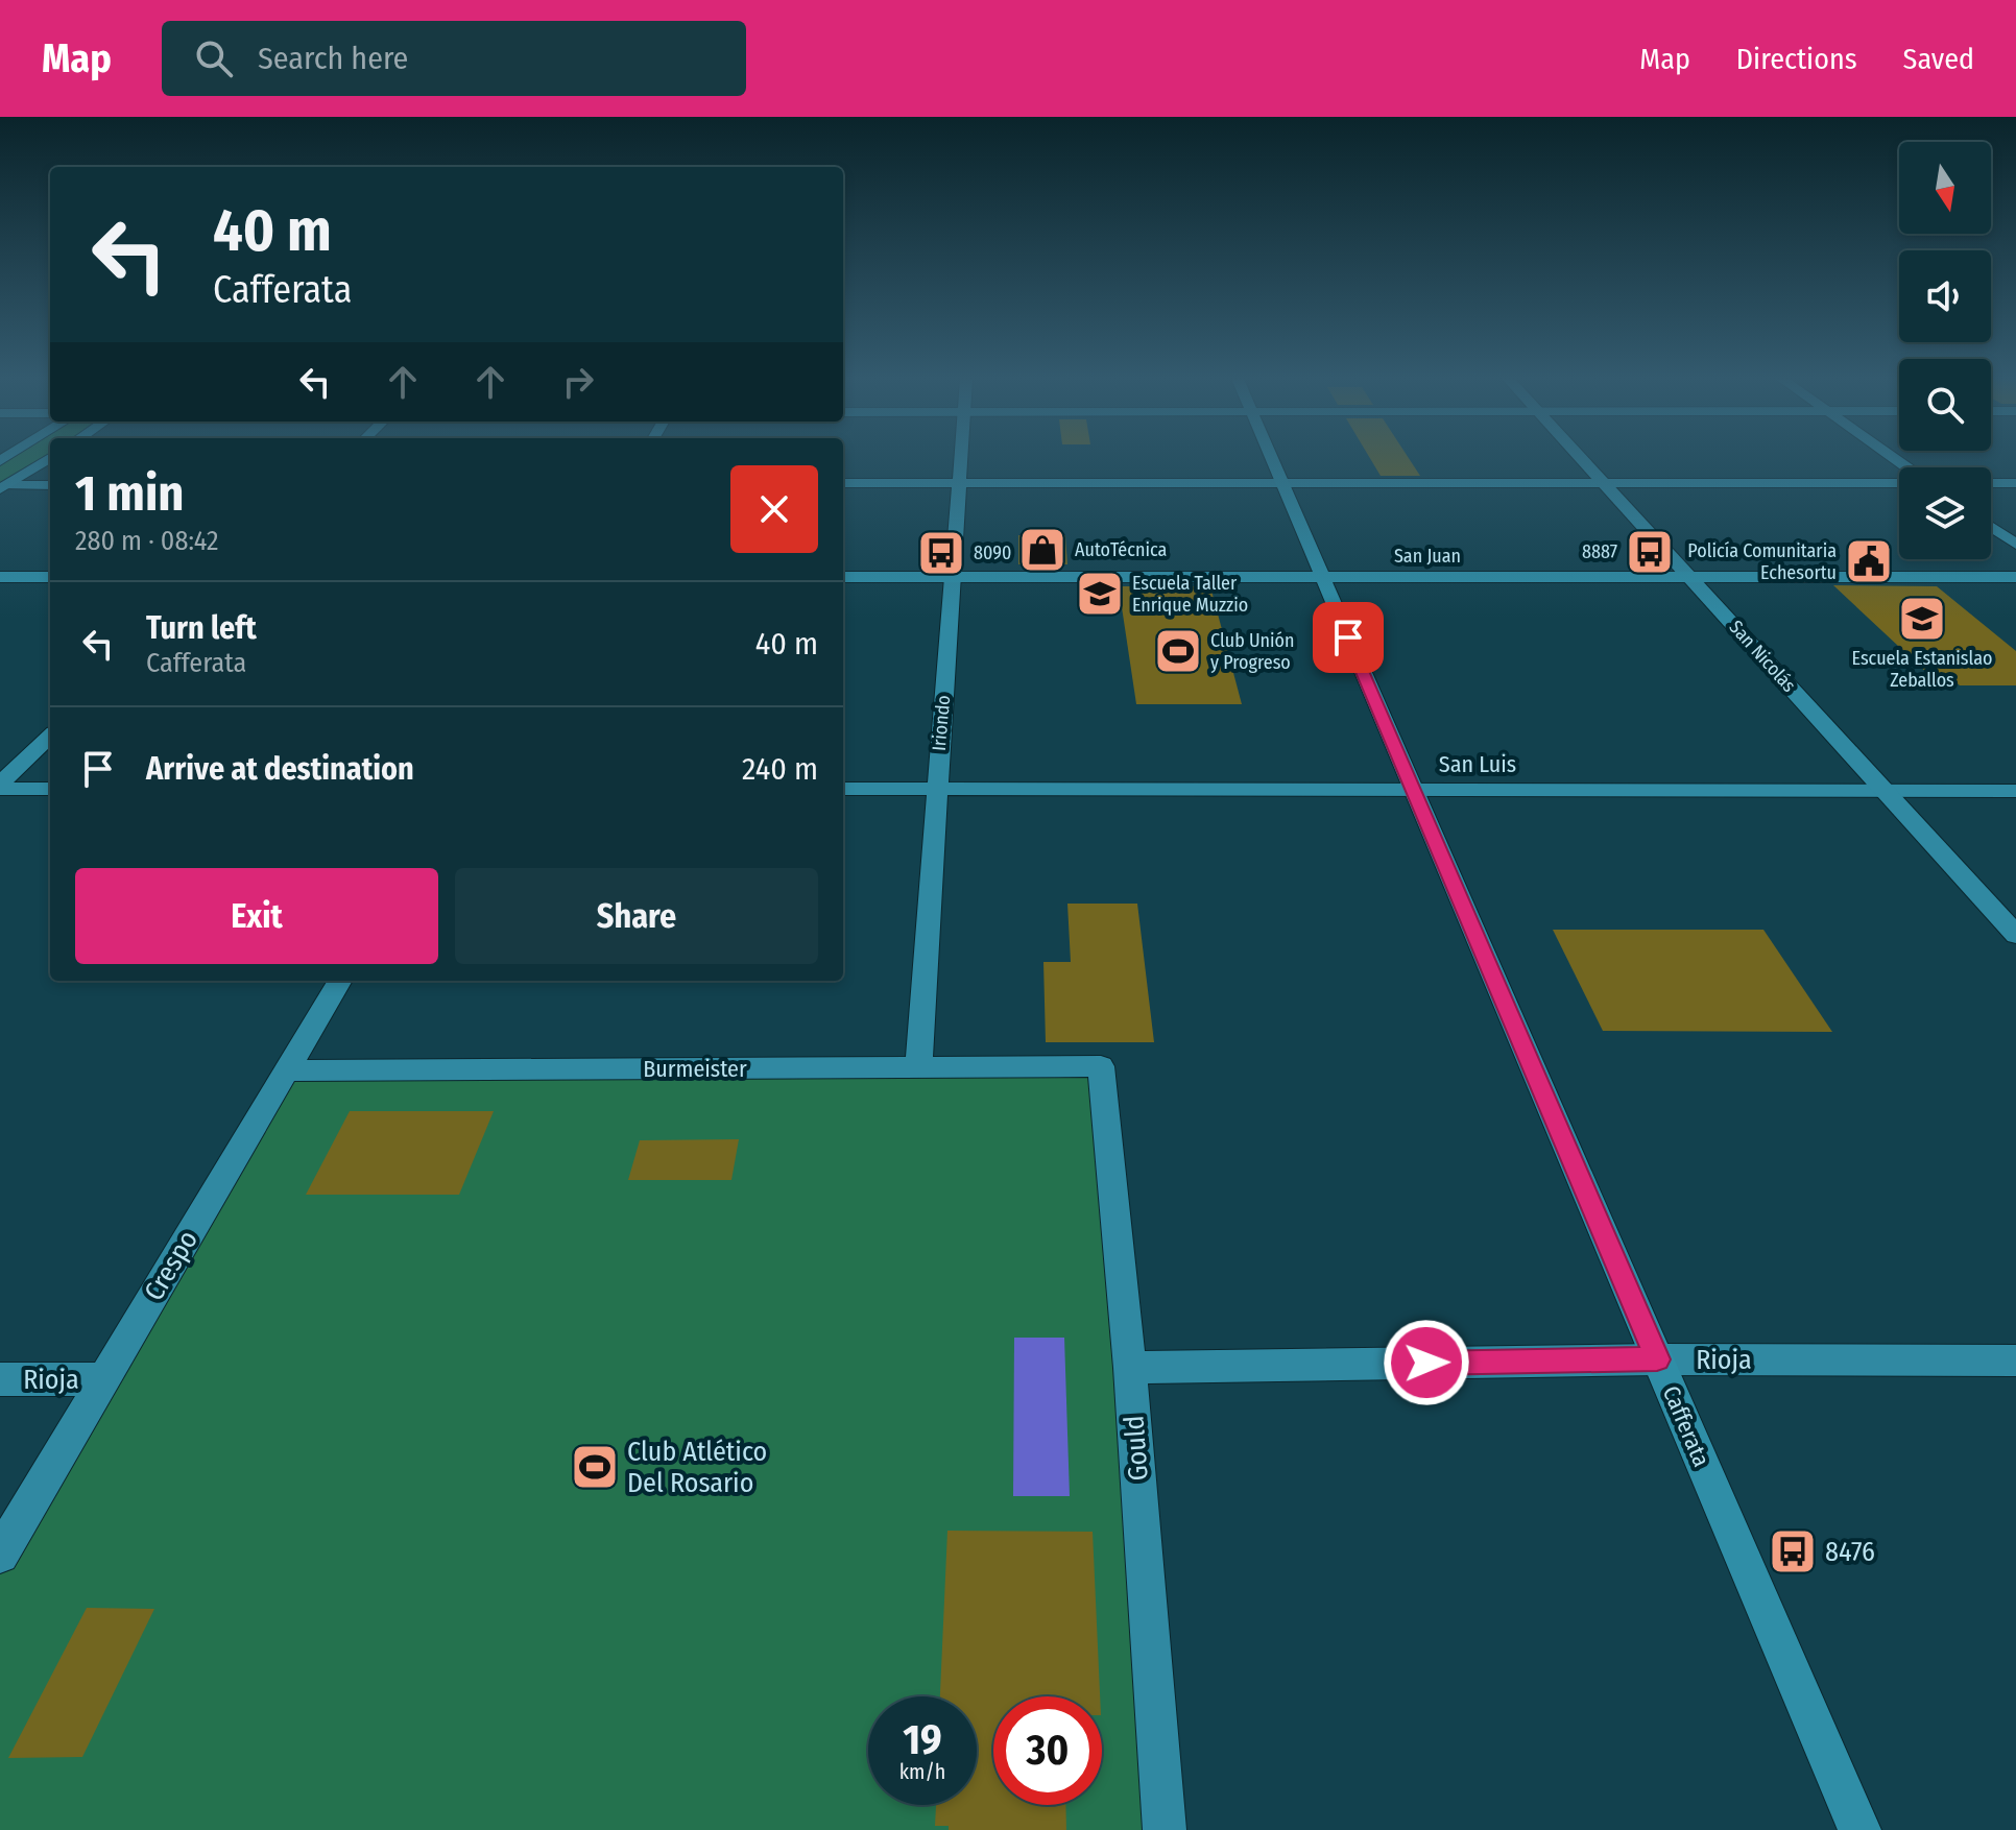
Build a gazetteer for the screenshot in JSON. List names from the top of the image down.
{
  "streets": {
    "main road": ["San Juan", "Cafferata"],
    "street": [
      "San Nicolás",
      "Iriondo",
      "San Luis",
      "Burmeister",
      "Crespo",
      "Rioja",
      "Gould"
    ]
  },
  "crossings": [
    ["San Juan", "San Nicolás"],
    ["San Juan", "Iriondo"],
    ["San Juan", "Cafferata"],
    ["San Nicolás", "San Luis"],
    ["Iriondo", "San Luis"],
    ["Iriondo", "Burmeister"],
    ["San Luis", "Cafferata"],
    ["Burmeister", "Crespo"],
    ["Burmeister", "Gould"],
    ["Crespo", "Rioja"],
    ["Rioja", "Cafferata"],
    ["Rioja", "Gould"]
  ],
  "places": {
    "shop": ["AutoTécnica"],
    "bus stop": ["8887", "8090", "8476"],
    "public building": ["Policía Comunitaria Echesortu"],
    "school or university": ["Escuela Taller Enrique Muzzio", "Escuela Estanislao Zeballos"],
    "sports": ["Club Unión y Progreso", "Club Atlético Del Rosario"]
  },
  "north": "bottom",
  "page": {
    "header": "Map",
    "search": "Search here",
    "nav": ["Map", "Directions", "Saved"],
    "turn": ["40 m", "Cafferata"],
    "heading": ["1 min", "280 m · 08:42"],
    "list": [
      {
        "name": "Turn left",
        "note": "Cafferata",
        "value": "40 m"
      },
      {
        "name": "Arrive at destination",
        "value": "240 m"
      }
    ],
    "buttons": ["Exit", "Share"],
    "speed": "19 km/h",
    "limit": "30"
  }
}
